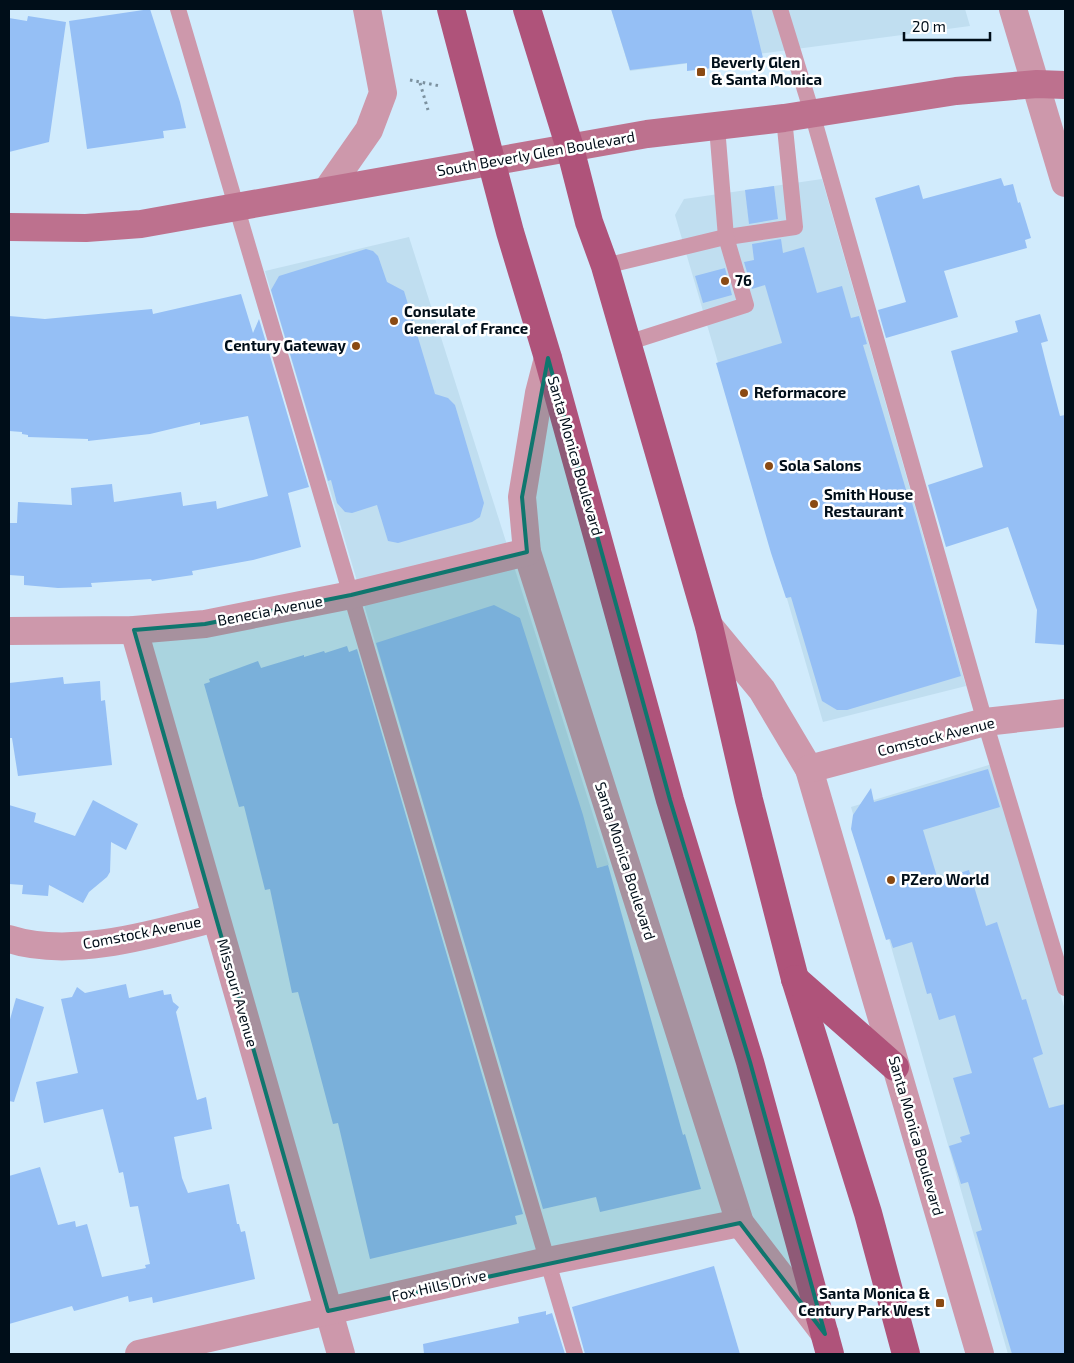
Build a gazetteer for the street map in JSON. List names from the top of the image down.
{
  "streets": {
    "main road": ["South Beverly Glen Boulevard", "Santa Monica Boulevard"],
    "street": [
      "Benecia Avenue",
      "Comstock Avenue",
      "Missouri Avenue",
      "Fox Hills Drive"
    ]
  },
  "crossings": [
    ["South Beverly Glen Boulevard", "Santa Monica Boulevard"],
    ["Santa Monica Boulevard", "Benecia Avenue"],
    ["Santa Monica Boulevard", "Comstock Avenue"],
    ["Santa Monica Boulevard", "Fox Hills Drive"],
    ["Benecia Avenue", "Missouri Avenue"],
    ["Comstock Avenue", "Missouri Avenue"],
    ["Missouri Avenue", "Fox Hills Drive"]
  ],
  "places": {
    "transit": ["Beverly Glen & Santa Monica", "Santa Monica & Century Park West"],
    "other": [
      "76",
      "Consulate General of France",
      "Century Gateway",
      "Reformacore",
      "Sola Salons",
      "Smith House Restaurant",
      "PZero World"
    ]
  },
  "scale_bar": "20 m"
}
